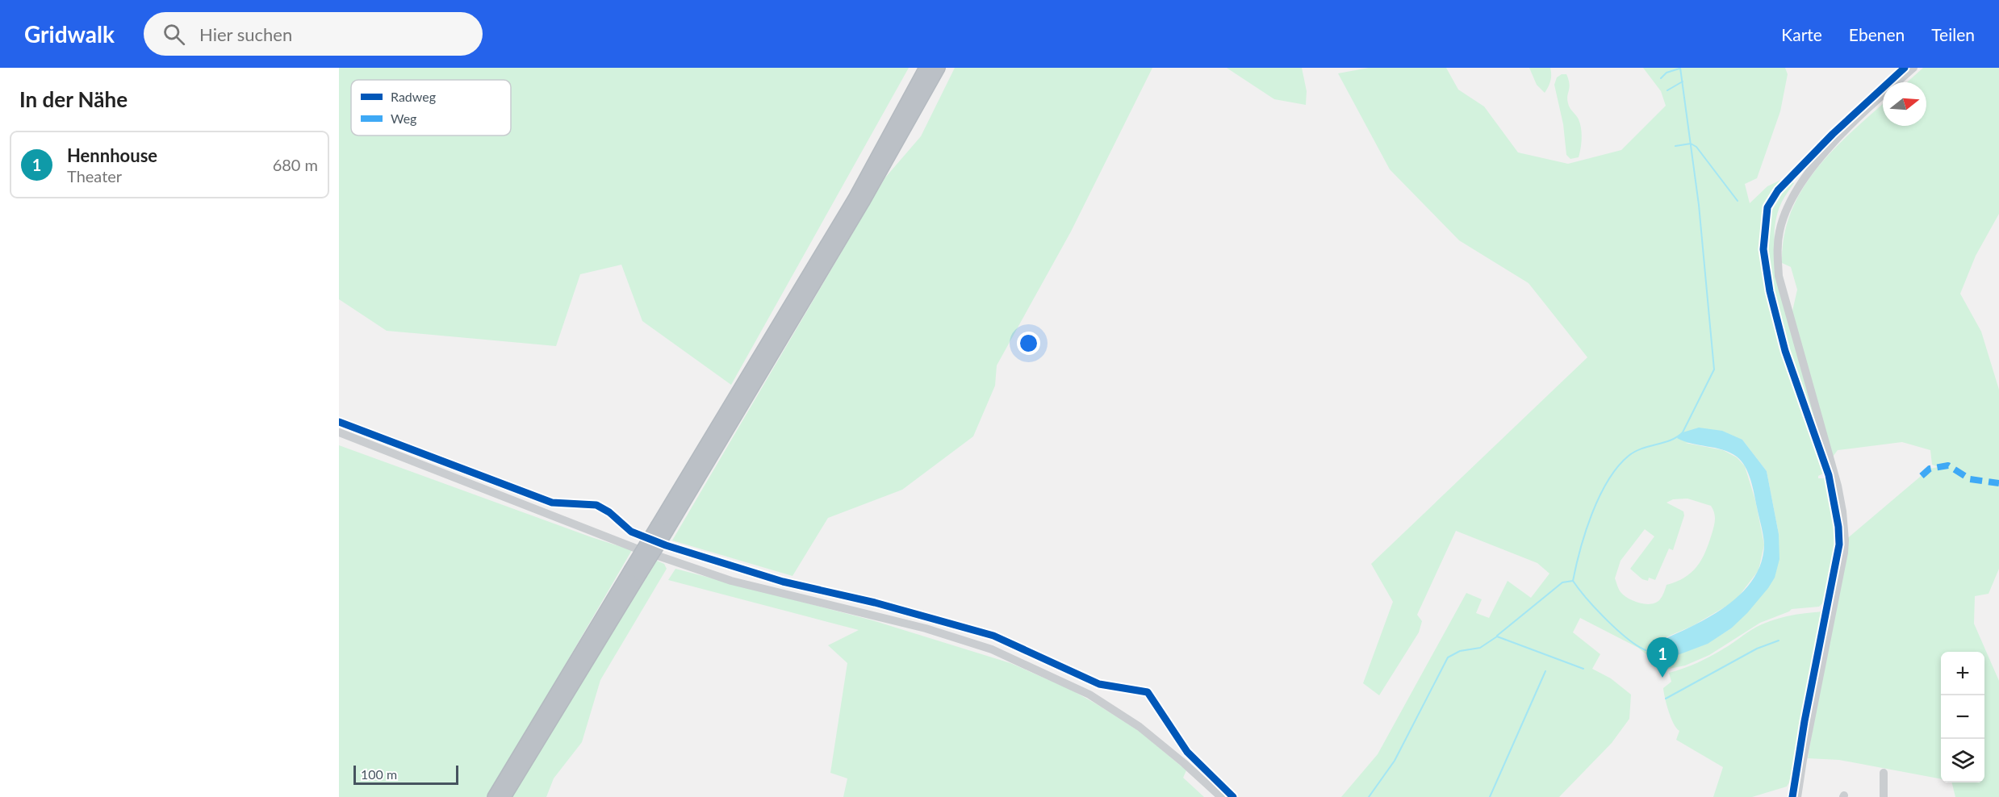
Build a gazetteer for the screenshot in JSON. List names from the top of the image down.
{
  "legend": ["Radweg", "Weg"],
  "scale_bar": "100 m",
  "north": "right",
  "page": {
    "header": "Gridwalk",
    "search": "Hier suchen",
    "nav": ["Karte", "Ebenen", "Teilen"],
    "heading": "In der Nähe",
    "list": [
      {
        "mark": "1",
        "name": "Hennhouse",
        "note": "Theater",
        "value": "680 m"
      }
    ],
    "pins": "1",
    "map_buttons": ["+", "−"],
    "scale": "100 m"
  }
}
